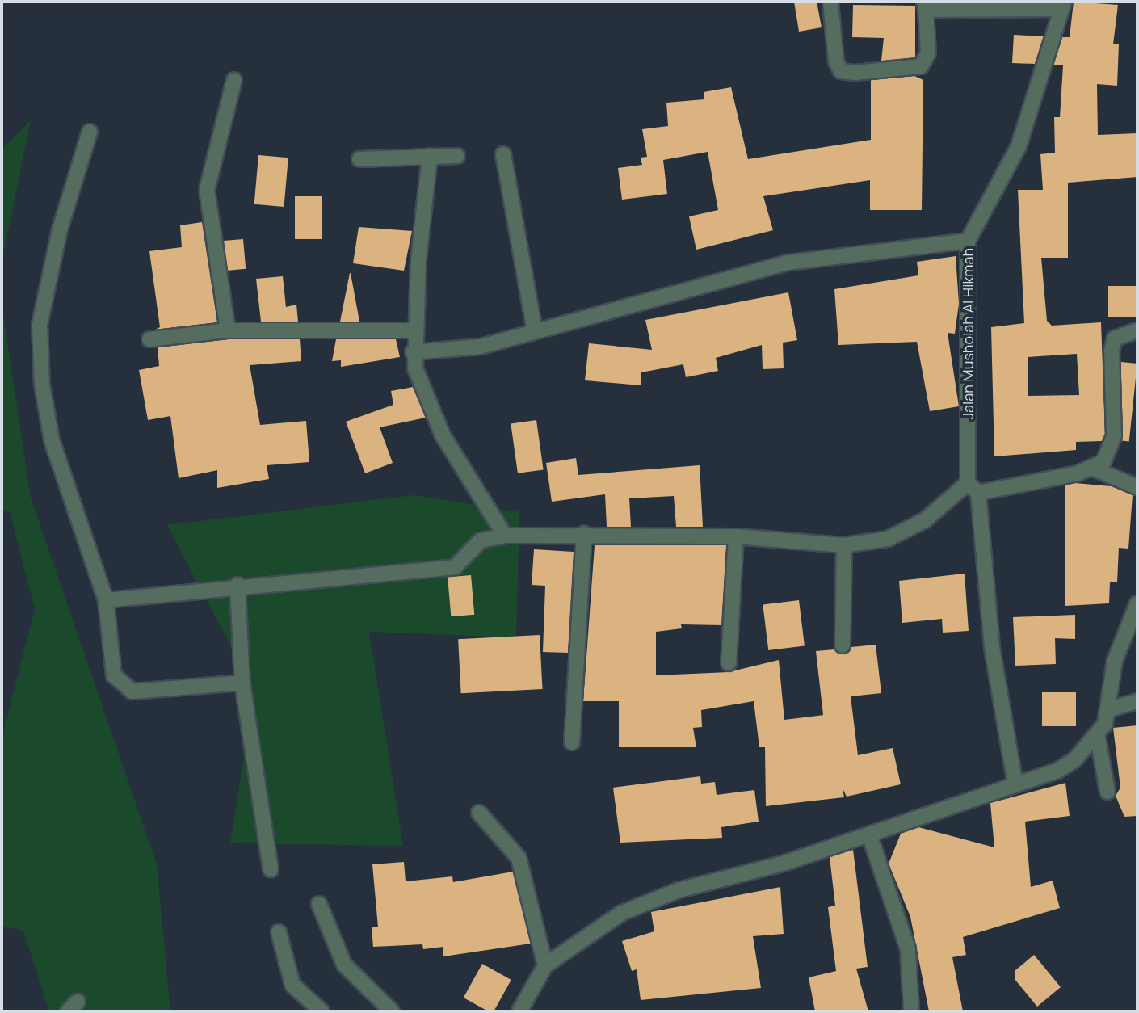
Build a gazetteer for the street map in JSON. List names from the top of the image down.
{
  "streets": {
    "street": ["Jalan Musholah Al Hikmah"]
  }
}
